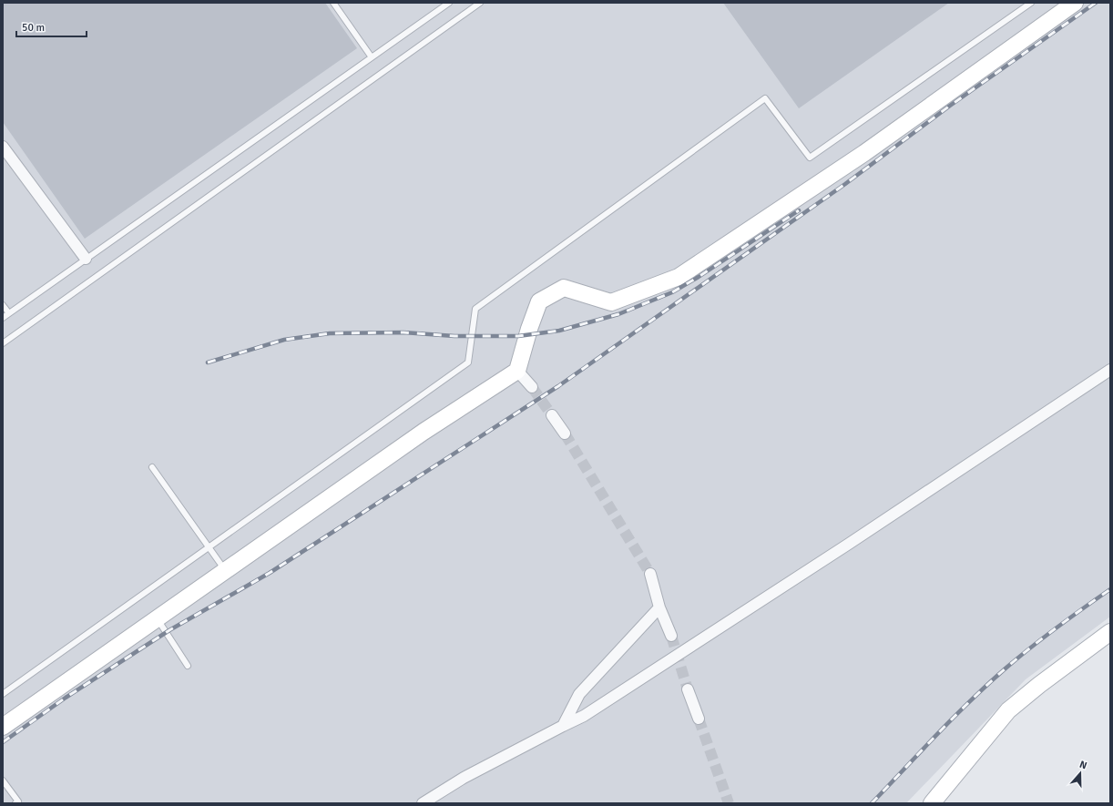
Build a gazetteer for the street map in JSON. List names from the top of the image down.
{
  "scale_bar": "50 m",
  "north": "top"
}
